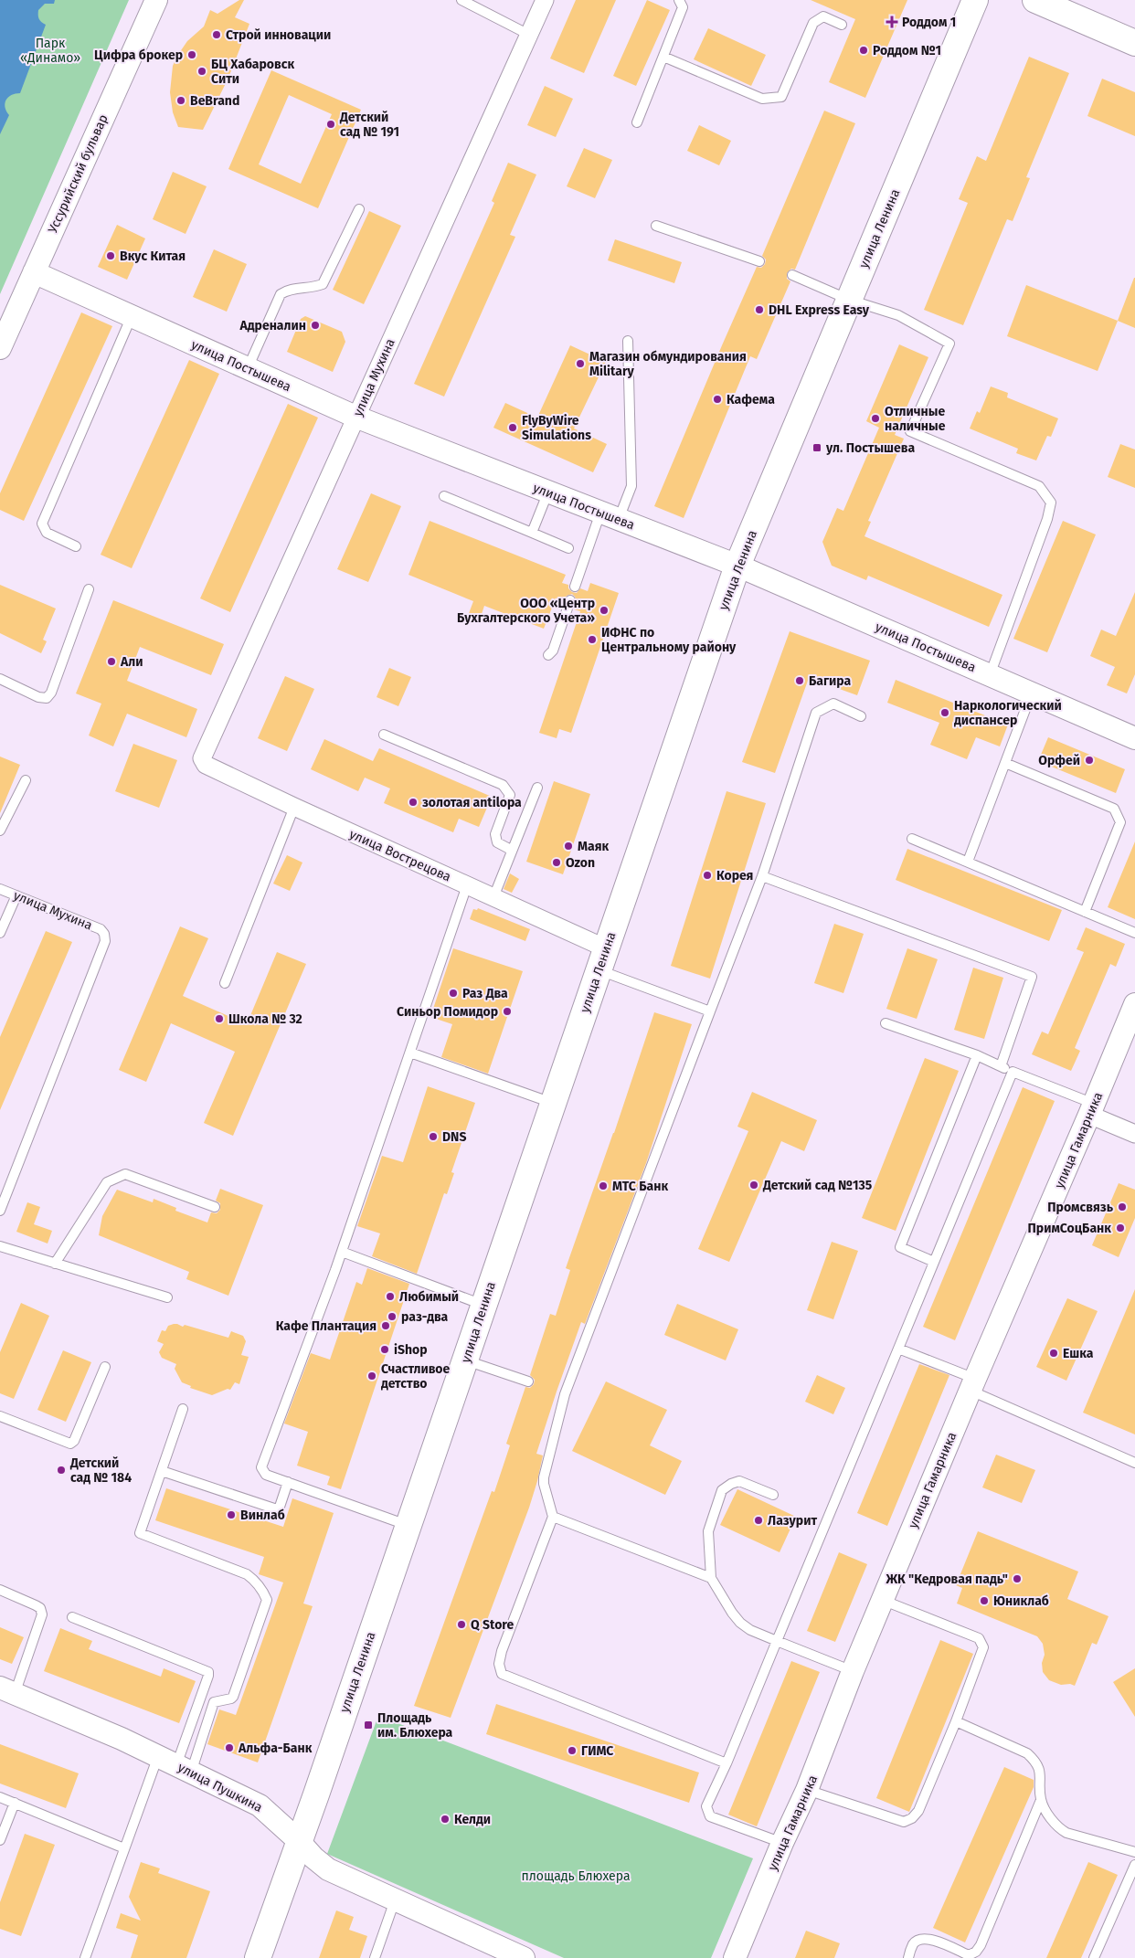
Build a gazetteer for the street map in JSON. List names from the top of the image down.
{
  "streets": {
    "main road": ["улица Ленина"],
    "street": [
      "Уссурийский бульвар",
      "улица Постышева",
      "улица Мухина",
      "улица Вострецова",
      "улица Гамарника",
      "улица Пушкина"
    ]
  },
  "crossings": [
    ["Уссурийский бульвар", "улица Постышева"],
    ["улица Ленина", "улица Постышева"],
    ["улица Ленина", "улица Вострецова"],
    ["улица Ленина", "улица Пушкина"],
    ["улица Постышева", "улица Мухина"],
    ["улица Мухина", "улица Вострецова"]
  ],
  "parks": ["Парк «Динамо»", "площадь Блюхера"],
  "places": {
    "health": ["Роддом 1"],
    "other": [
      "Строй инновации",
      "Роддом №1",
      "Цифра брокер",
      "БЦ Хабаровск Сити",
      "BeBrand",
      "Детский сад № 191",
      "Вкус Китая",
      "DHL Express Easy",
      "Адреналин",
      "Магазин обмундирования Military",
      "Кафема",
      "Отличные наличные",
      "FlyByWire Simulations",
      "ООО «Центр Бухгалтерского Учета»",
      "ИФНС по Центральному району",
      "Али",
      "Багира",
      "Наркологический диспансер",
      "Орфей",
      "золотая antilopa",
      "Маяк",
      "Ozon",
      "Корея",
      "Раз Два",
      "Синьор Помидор",
      "Школа № 32",
      "DNS",
      "Детский сад №135",
      "МТС Банк",
      "Промсвязь",
      "ПримСоцБанк",
      "Любимый",
      "раз-два",
      "Кафе Плантация",
      "iShop",
      "Ешка",
      "Счастливое детство",
      "Детский сад № 184",
      "Винлаб",
      "Лазурит",
      "ЖК \"Кедровая падь\"",
      "Юниклаб",
      "Q Store",
      "Альфа-Банк",
      "ГИМС",
      "Келди"
    ],
    "transit": ["ул. Постышева", "Площадь им. Блюхера"]
  }
}
